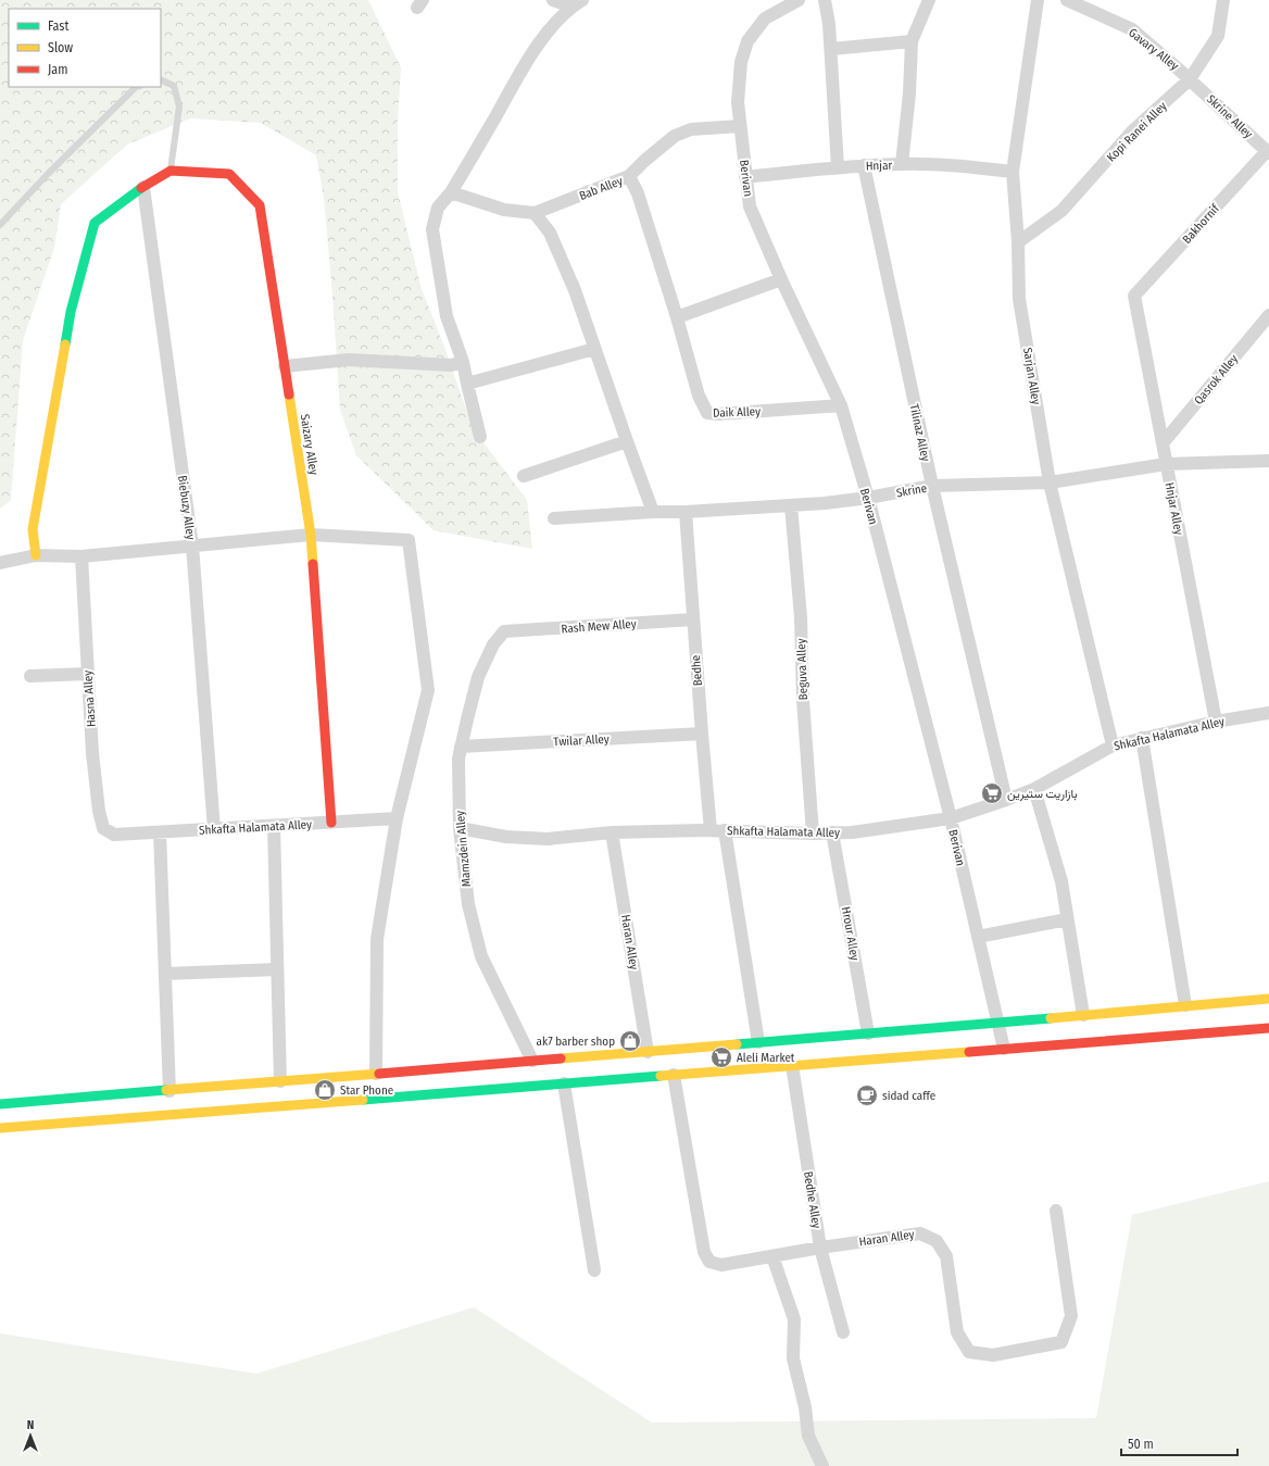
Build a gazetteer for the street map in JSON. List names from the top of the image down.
{
  "streets": {
    "street": [
      "Gavary Alley",
      "Skrine Alley",
      "Kopi Ranei Alley",
      "Hnjar",
      "Berivan",
      "Bab Alley",
      "Bakhornif",
      "Sarjan Alley",
      "Qasrok Alley",
      "Daik Alley",
      "Tilinaz Alley",
      "Saizary Alley",
      "Skrine",
      "Biebuzy Alley",
      "Hnjar Alley",
      "Rash Mew Alley",
      "Beguva Alley",
      "Bedhe",
      "Hasna Alley",
      "Shkafta Halamata Alley",
      "Twilar Alley",
      "Mamzdein Alley",
      "Hrour Alley",
      "Haran Alley",
      "Bedhe Alley"
    ]
  },
  "crossings": [
    ["Gavary Alley", "Skrine Alley"],
    ["Gavary Alley", "Kopi Ranei Alley"],
    ["Skrine Alley", "Kopi Ranei Alley"],
    ["Skrine Alley", "Bakhornif"],
    ["Kopi Ranei Alley", "Sarjan Alley"],
    ["Hnjar", "Berivan"],
    ["Hnjar", "Sarjan Alley"],
    ["Hnjar", "Tilinaz Alley"],
    ["Berivan", "Bab Alley"],
    ["Berivan", "Daik Alley"],
    ["Berivan", "Skrine"],
    ["Berivan", "Shkafta Halamata Alley"],
    ["Bab Alley", "Daik Alley"],
    ["Bakhornif", "Hnjar Alley"],
    ["Sarjan Alley", "Skrine"],
    ["Sarjan Alley", "Shkafta Halamata Alley"],
    ["Qasrok Alley", "Hnjar Alley"],
    ["Tilinaz Alley", "Skrine"],
    ["Tilinaz Alley", "Shkafta Halamata Alley"],
    ["Saizary Alley", "Shkafta Halamata Alley"],
    ["Skrine", "Hnjar Alley"],
    ["Skrine", "Beguva Alley"],
    ["Skrine", "Bedhe"],
    ["Biebuzy Alley", "Shkafta Halamata Alley"],
    ["Hnjar Alley", "Shkafta Halamata Alley"],
    ["Rash Mew Alley", "Bedhe"],
    ["Rash Mew Alley", "Mamzdein Alley"],
    ["Beguva Alley", "Shkafta Halamata Alley"],
    ["Bedhe", "Shkafta Halamata Alley"],
    ["Bedhe", "Twilar Alley"],
    ["Hasna Alley", "Shkafta Halamata Alley"],
    ["Shkafta Halamata Alley", "Mamzdein Alley"],
    ["Shkafta Halamata Alley", "Hrour Alley"],
    ["Shkafta Halamata Alley", "Haran Alley"],
    ["Twilar Alley", "Mamzdein Alley"],
    ["Haran Alley", "Bedhe Alley"]
  ],
  "places": {
    "supermarket": ["بازاريت ستيرين", "Aleli Market"],
    "shop": ["ak7 barber shop", "Star Phone"],
    "cafe": ["sidad caffe"]
  },
  "legend": ["Fast", "Slow", "Jam"],
  "scale_bar": "50 m",
  "north": "top"
}
